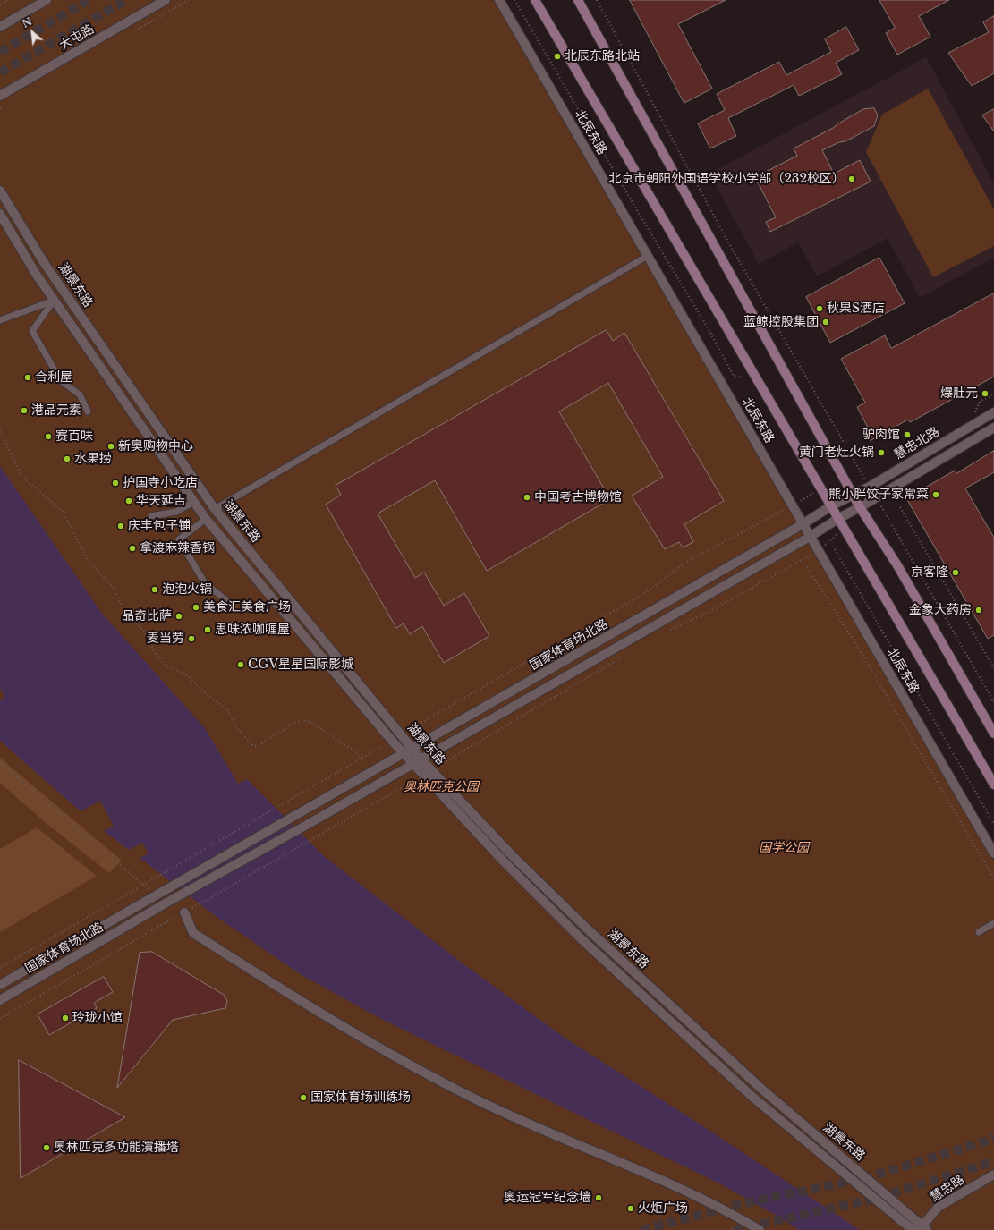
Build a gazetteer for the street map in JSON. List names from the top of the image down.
{
  "streets": {
    "main road": ["北辰东路"],
    "street": [
      "大屯路",
      "湖景东路",
      "慧忠北路",
      "国家体育场北路",
      "慧忠路"
    ]
  },
  "crossings": [
    ["北辰东路", "国家体育场北路"],
    ["湖景东路", "国家体育场北路"],
    ["湖景东路", "慧忠路"],
    ["慧忠北路", "国家体育场北路"]
  ],
  "parks": ["奥林匹克公园", "国学公园"],
  "places": [
    "北辰东路北站",
    "北京市朝阳外国语学校小学部（232校区）",
    "秋果S酒店",
    "蓝鲸控股集团",
    "合利屋",
    "爆肚元",
    "港品元素",
    "驴肉馆",
    "赛百味",
    "新奥购物中心",
    "黄门老灶火锅",
    "水果捞",
    "护国寺小吃店",
    "熊小胖饺子家常菜",
    "中国考古博物馆",
    "华天延吉",
    "庆丰包子铺",
    "拿渡麻辣香锅",
    "京客隆",
    "泡泡火锅",
    "美食汇美食广场",
    "金象大药房",
    "品奇比萨",
    "思味浓咖喱屋",
    "麦当劳",
    "CGV星星国际影城",
    "玲珑小馆",
    "国家体育场训练场",
    "奥林匹克多功能演播塔",
    "奥运冠军纪念墙",
    "火炬广场"
  ],
  "north": "top left"
}
